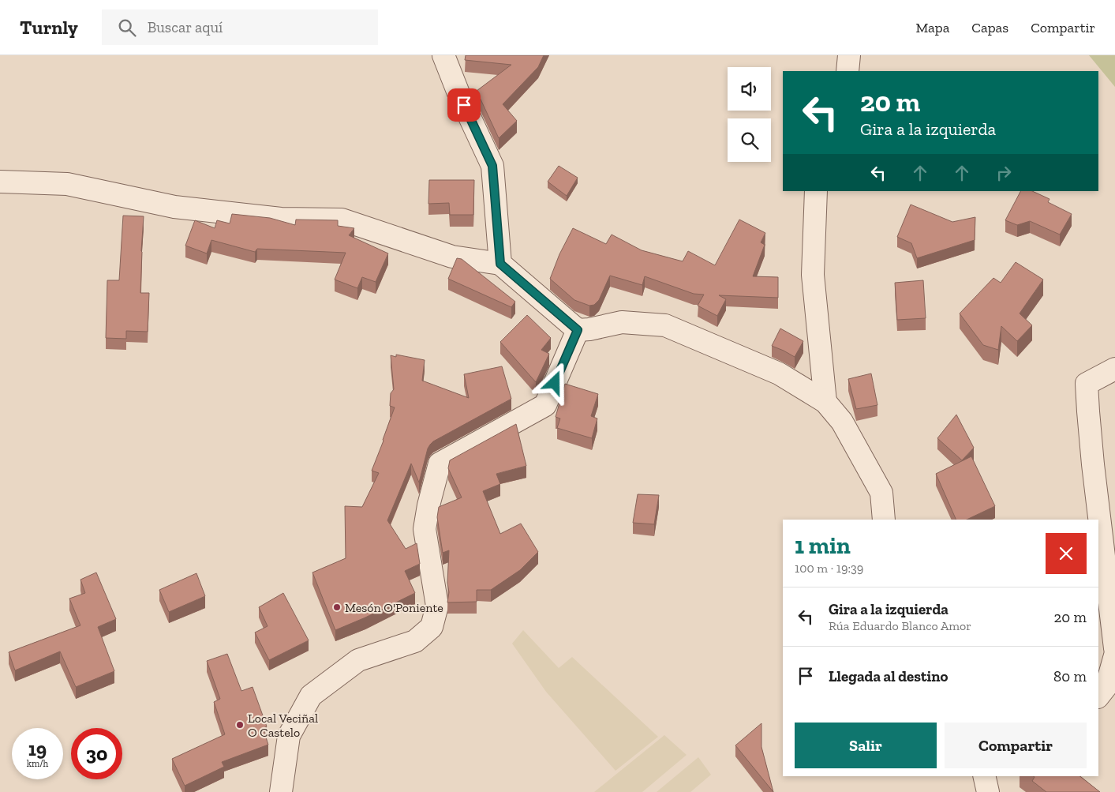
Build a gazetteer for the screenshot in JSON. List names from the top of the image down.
{
  "places": ["Mesón O'Poniente", "Local Veciñal O Castelo"],
  "page": {
    "header": "Turnly",
    "search": "Buscar aquí",
    "nav": ["Mapa", "Capas", "Compartir"],
    "turn": ["20 m", "Gira a la izquierda"],
    "heading": ["1 min", "100 m · 19:39"],
    "list": [
      {
        "name": "Gira a la izquierda",
        "note": "Rúa Eduardo Blanco Amor",
        "value": "20 m"
      },
      {
        "name": "Llegada al destino",
        "value": "80 m"
      }
    ],
    "buttons": ["Salir", "Compartir"],
    "speed": "19 km/h",
    "limit": "30"
  }
}
